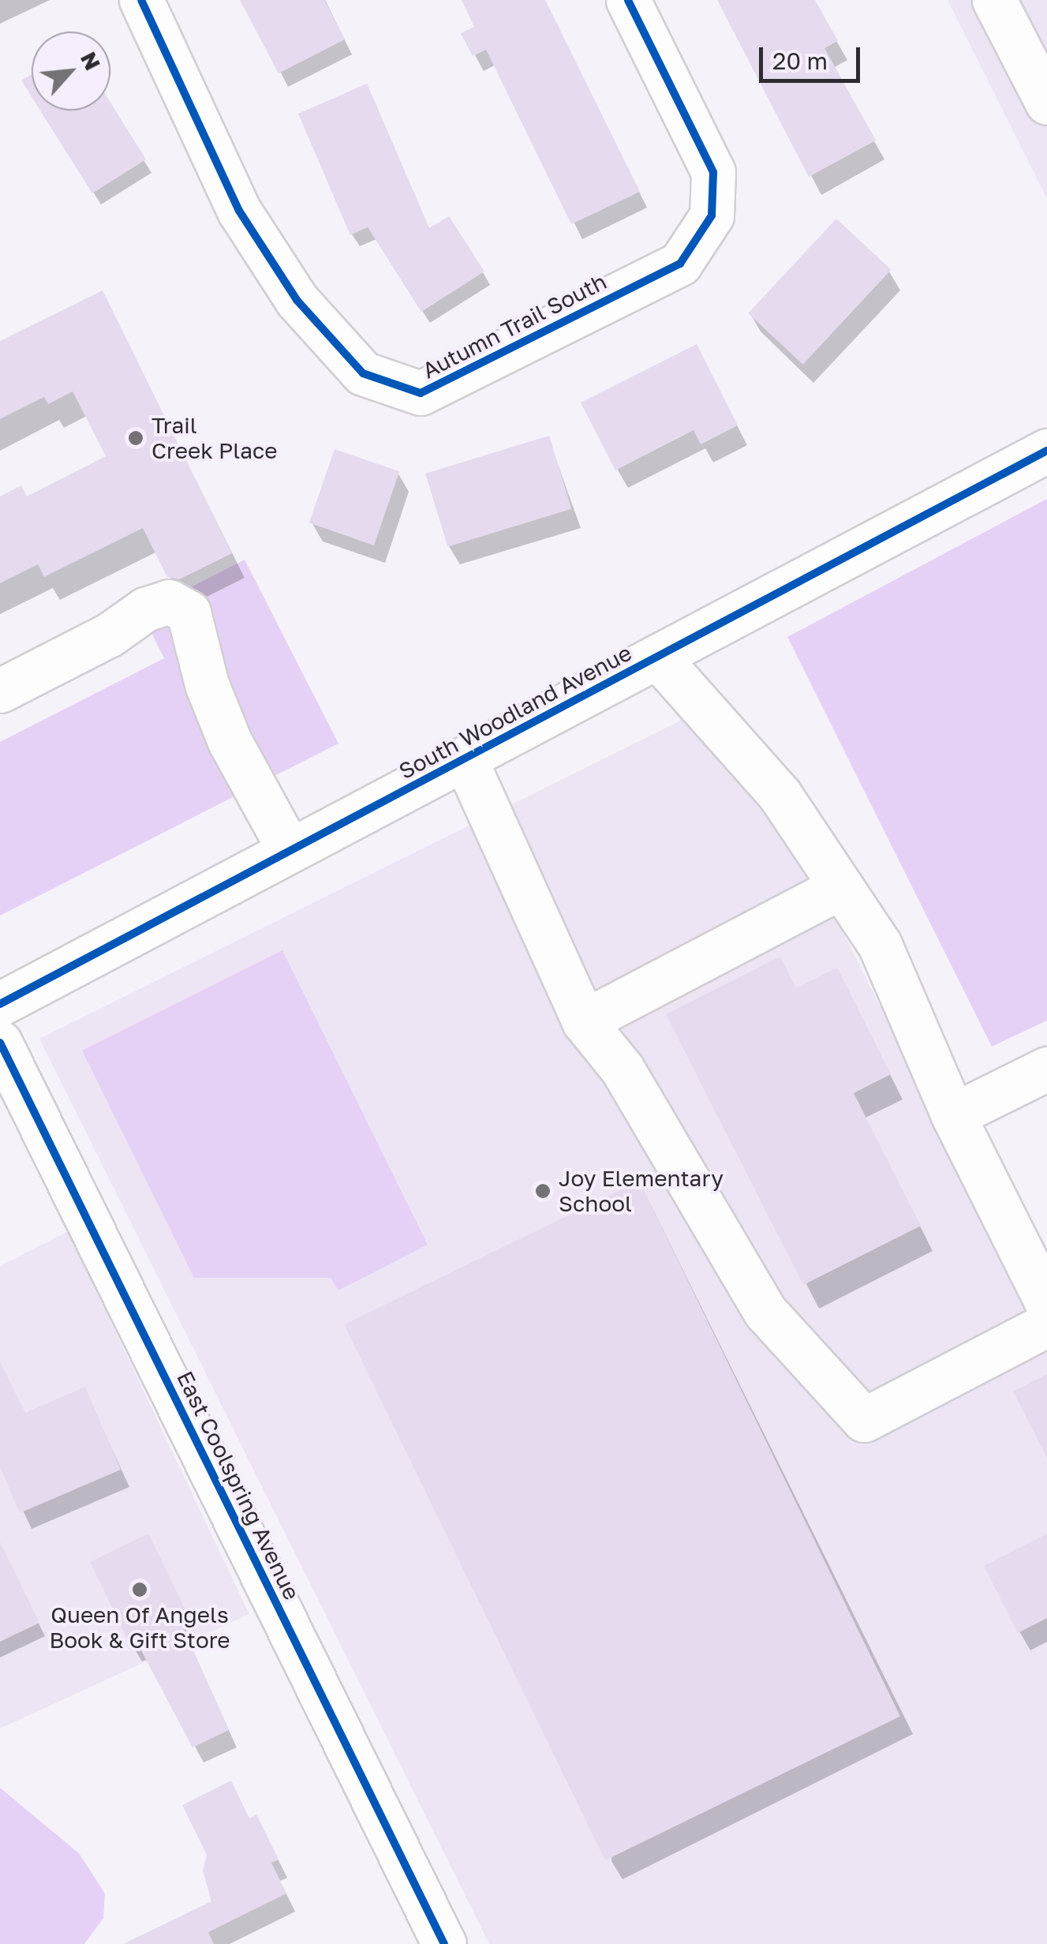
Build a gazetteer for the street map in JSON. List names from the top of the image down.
{
  "streets": {
    "street": ["Autumn Trail South", "South Woodland Avenue", "East Coolspring Avenue"]
  },
  "places": ["Trail Creek Place", "Joy Elementary School", "Queen Of Angels Book & Gift Store"],
  "scale_bar": "20 m",
  "north": "top right"
}
